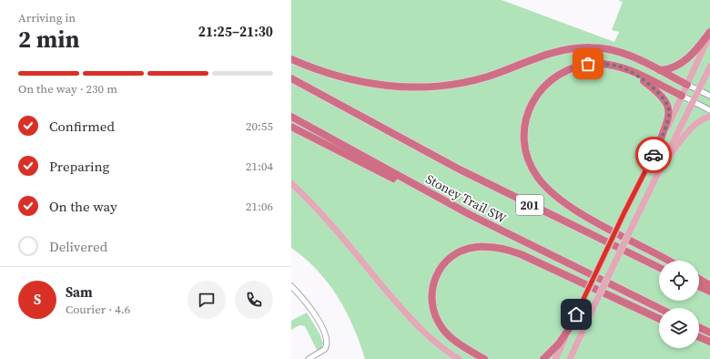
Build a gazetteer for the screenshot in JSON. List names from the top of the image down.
{
  "streets": {
    "highway": ["Stoney Trail SW", "201"]
  },
  "page": {
    "heading": ["2 min", "Arriving in", "21:25–21:30"],
    "panel": ["Sam", "Courier · 4.6"],
    "bar": "On the way · 230 m",
    "list": [
      ["Confirmed", "20:55"],
      ["Preparing", "21:04"],
      ["On the way", "21:06"],
      "Delivered"
    ],
    "round": "S"
  }
}
